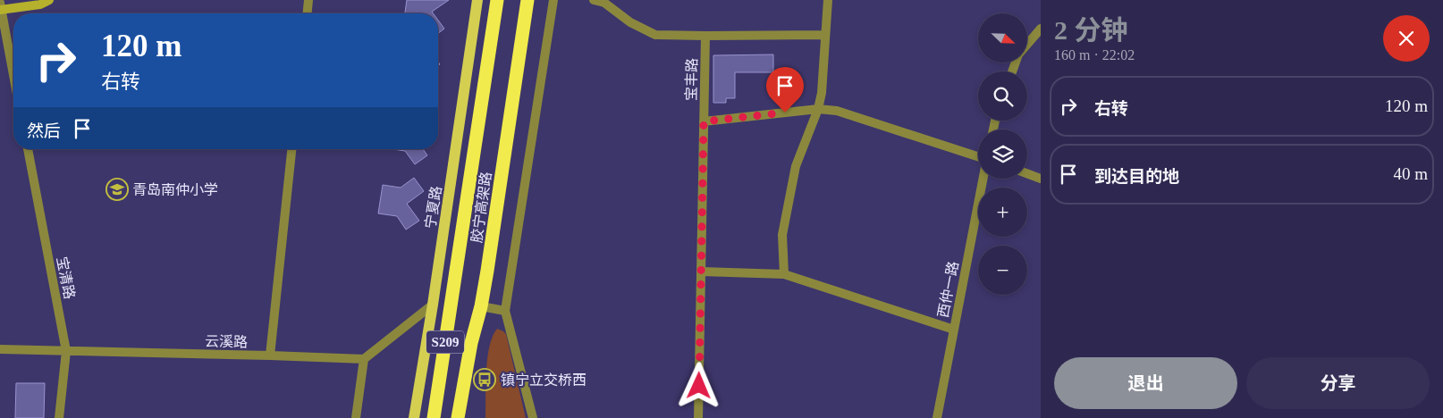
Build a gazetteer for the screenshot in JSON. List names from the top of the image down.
{
  "streets": {
    "highway": ["胶宁高架路", "S209"],
    "main road": ["宁夏路"],
    "street": [
      "宝丰路",
      "宝清路",
      "西仲一路",
      "云溪路"
    ]
  },
  "crossings": [
    ["宝清路", "云溪路"]
  ],
  "places": {
    "school or university": ["青岛南仲小学"],
    "bus stop": ["镇宁立交桥西"]
  },
  "north": "bottom right",
  "page": {
    "heading": ["2 分钟", "160 m · 22:02"],
    "map_buttons": ["+", "−"],
    "turn": ["120 m", "右转"],
    "list": [
      {
        "name": "右转",
        "value": "120 m"
      },
      {
        "name": "到达目的地",
        "value": "40 m"
      }
    ],
    "then": "然后",
    "buttons": ["退出", "分享"]
  }
}
